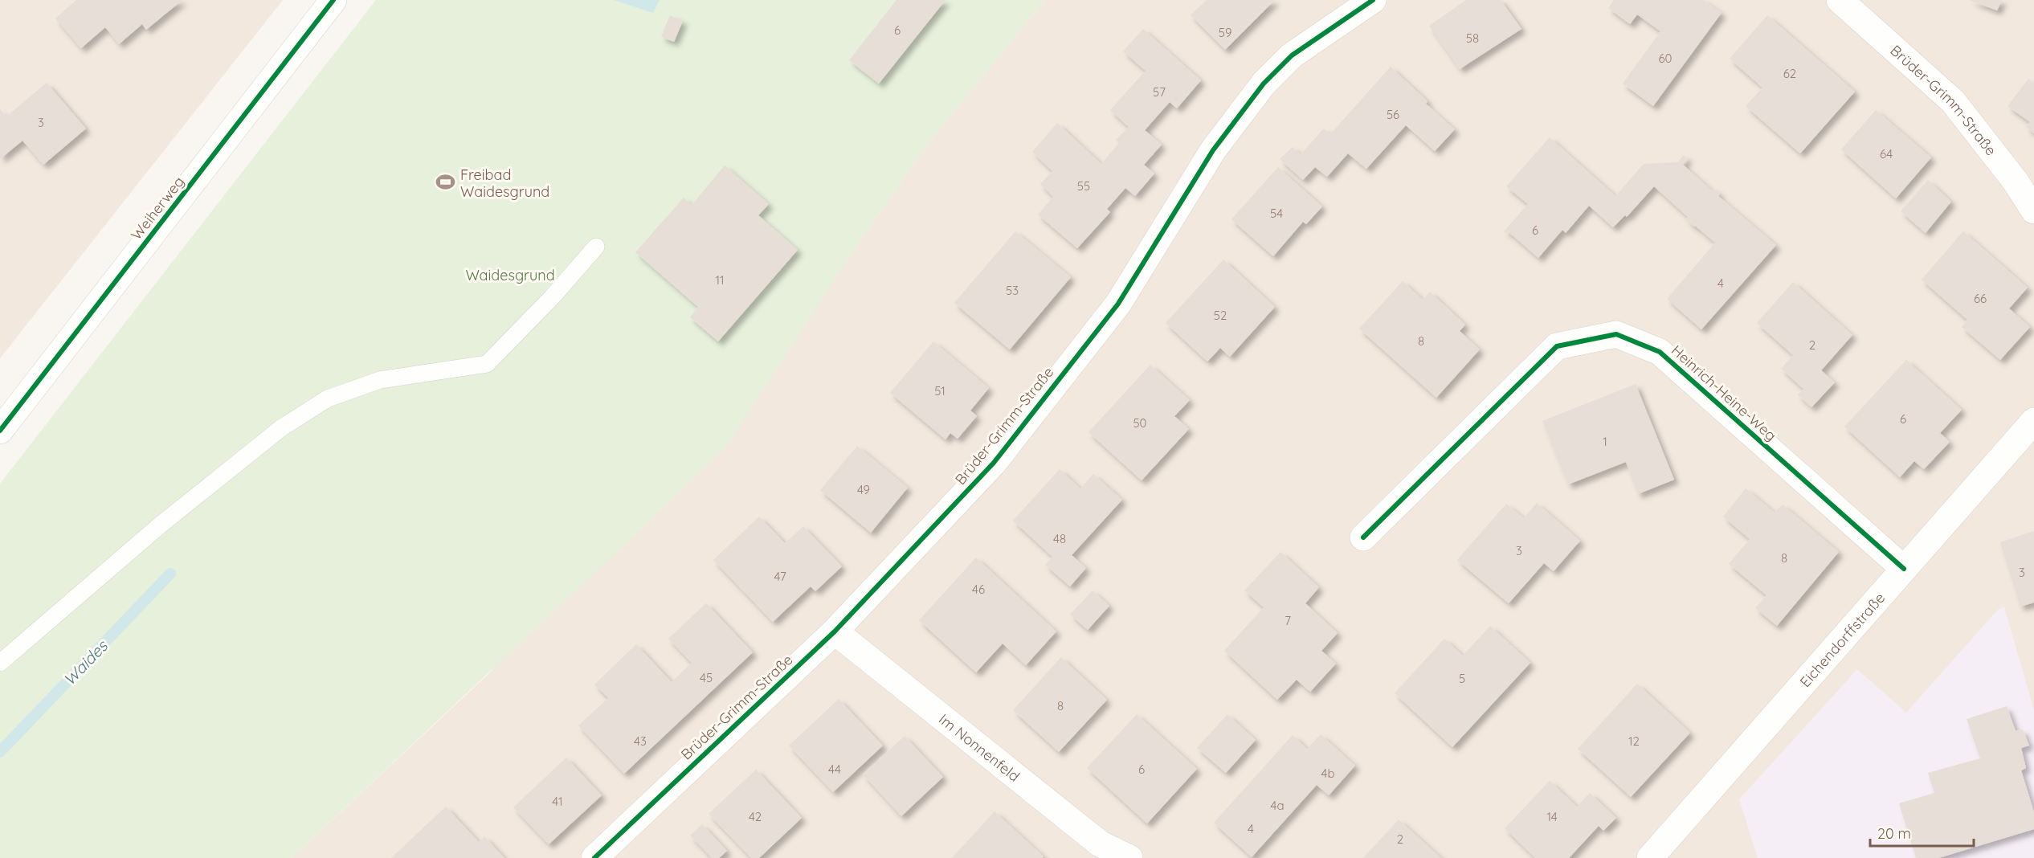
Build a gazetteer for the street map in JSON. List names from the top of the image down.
{
  "streets": {
    "street": [
      "Brüder-Grimm-Straße",
      "Weiherweg",
      "Heinrich-Heine-Weg",
      "Eichendorffstraße",
      "Im Nonnenfeld"
    ]
  },
  "crossings": [
    ["Brüder-Grimm-Straße", "Im Nonnenfeld"],
    ["Heinrich-Heine-Weg", "Eichendorffstraße"]
  ],
  "water": ["Waides"],
  "parks": ["Waidesgrund"],
  "places": {
    "sports": ["Freibad Waidesgrund"]
  },
  "house_numbers": [
    "6",
    "59",
    "58",
    "60",
    "62",
    "57",
    "56",
    "3",
    "64",
    "55",
    "54",
    "6",
    "11",
    "4",
    "53",
    "66",
    "52",
    "8",
    "2",
    "51",
    "6",
    "50",
    "1",
    "49",
    "48",
    "3",
    "8",
    "3",
    "47",
    "46",
    "7",
    "45",
    "5",
    "8",
    "43",
    "12",
    "44",
    "6",
    "4b",
    "41",
    "4a",
    "42",
    "14",
    "4",
    "2"
  ],
  "scale_bar": "20 m"
}
